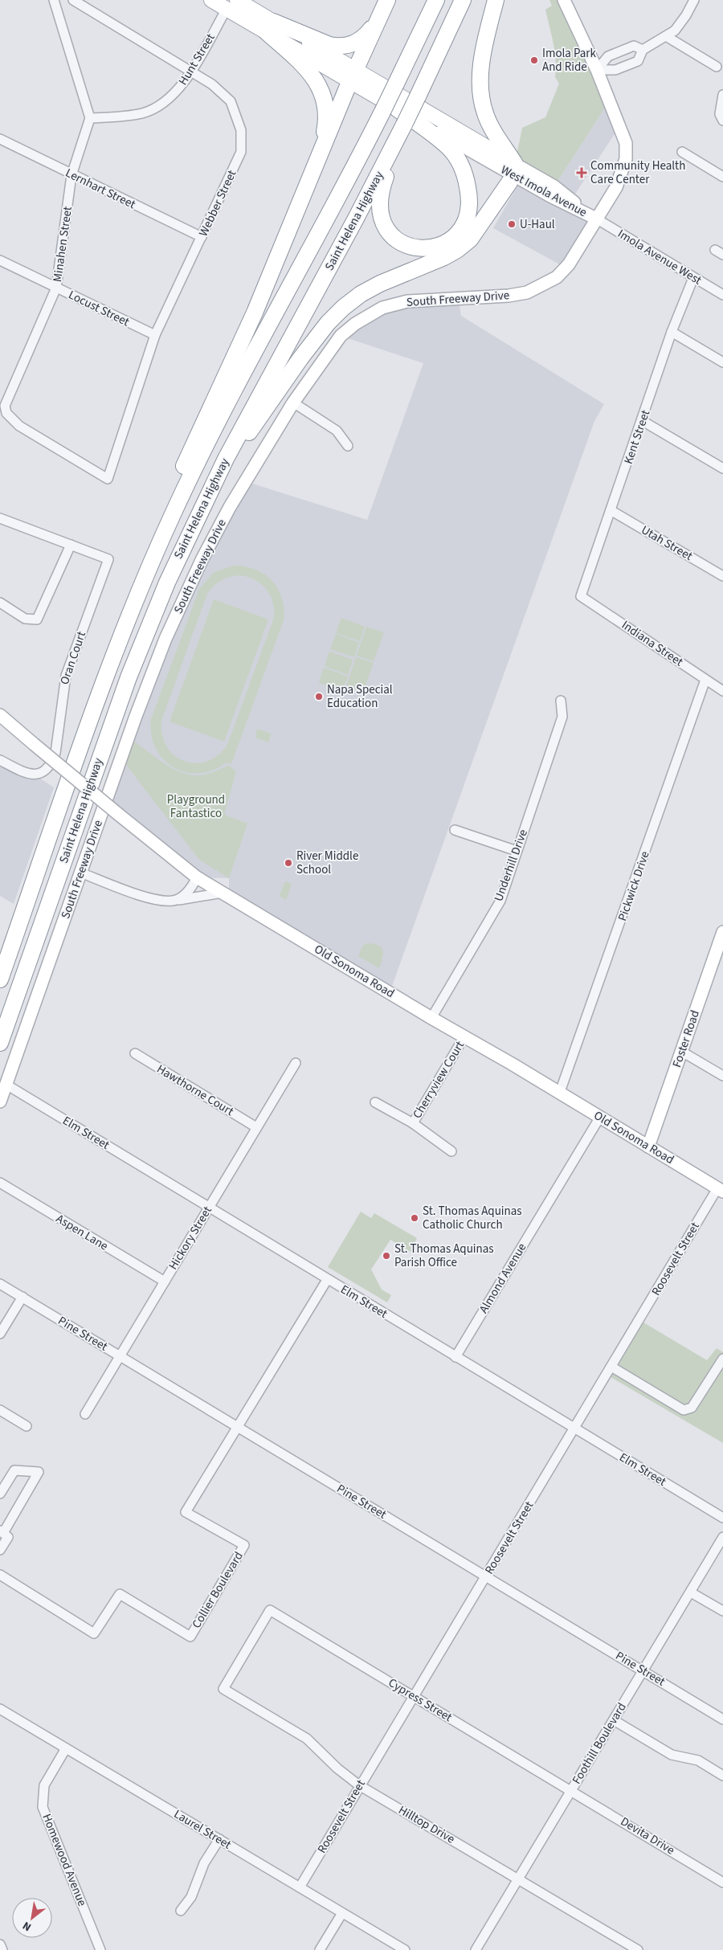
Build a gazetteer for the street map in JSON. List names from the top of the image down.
{
  "streets": {
    "highway": ["Saint Helena Highway"],
    "main road": ["West Imola Avenue"],
    "street": [
      "Hunt Street",
      "Lernhart Street",
      "Webber Street",
      "Minahen Street",
      "Imola Avenue West",
      "South Freeway Drive",
      "Locust Street",
      "Kent Street",
      "Utah Street",
      "Indiana Street",
      "Oran Court",
      "Underhill Drive",
      "Pickwick Drive",
      "Old Sonoma Road",
      "Foster Road",
      "Cherryview Court",
      "Hawthorne Court",
      "Elm Street",
      "Aspen Lane",
      "Hickory Street",
      "Roosevelt Street",
      "Almond Avenue",
      "Pine Street",
      "Collier Boulevard",
      "Cypress Street",
      "Foothill Boulevard",
      "Hilltop Drive",
      "Laurel Street",
      "Devita Drive",
      "Homewood Avenue"
    ]
  },
  "crossings": [
    ["Hunt Street", "West Imola Avenue"],
    ["Hunt Street", "Webber Street"],
    ["Hunt Street", "Minahen Street"],
    ["Lernhart Street", "Webber Street"],
    ["Lernhart Street", "Minahen Street"],
    ["West Imola Avenue", "Saint Helena Highway"],
    ["West Imola Avenue", "Imola Avenue West"],
    ["West Imola Avenue", "South Freeway Drive"],
    ["Webber Street", "Minahen Street"],
    ["Webber Street", "Locust Street"],
    ["Minahen Street", "Locust Street"],
    ["Imola Avenue West", "South Freeway Drive"],
    ["Imola Avenue West", "Kent Street"],
    ["South Freeway Drive", "Elm Street"],
    ["Kent Street", "Utah Street"],
    ["Kent Street", "Indiana Street"],
    ["Indiana Street", "Pickwick Drive"],
    ["Underhill Drive", "Old Sonoma Road"],
    ["Pickwick Drive", "Old Sonoma Road"],
    ["Old Sonoma Road", "Foster Road"],
    ["Old Sonoma Road", "Cherryview Court"],
    ["Old Sonoma Road", "Roosevelt Street"],
    ["Old Sonoma Road", "Almond Avenue"],
    ["Hawthorne Court", "Hickory Street"],
    ["Elm Street", "Hickory Street"],
    ["Elm Street", "Roosevelt Street"],
    ["Elm Street", "Almond Avenue"],
    ["Elm Street", "Collier Boulevard"],
    ["Aspen Lane", "Hickory Street"],
    ["Hickory Street", "Pine Street"],
    ["Roosevelt Street", "Pine Street"],
    ["Roosevelt Street", "Cypress Street"],
    ["Roosevelt Street", "Hilltop Drive"],
    ["Roosevelt Street", "Laurel Street"],
    ["Pine Street", "Collier Boulevard"],
    ["Pine Street", "Foothill Boulevard"],
    ["Cypress Street", "Foothill Boulevard"],
    ["Cypress Street", "Hilltop Drive"],
    ["Cypress Street", "Devita Drive"],
    ["Foothill Boulevard", "Hilltop Drive"],
    ["Foothill Boulevard", "Devita Drive"],
    ["Laurel Street", "Homewood Avenue"]
  ],
  "parks": ["Playground Fantastico"],
  "places": {
    "other": [
      "Imola Park And Ride",
      "U-Haul",
      "Napa Special Education",
      "River Middle School",
      "St. Thomas Aquinas Catholic Church",
      "St. Thomas Aquinas Parish Office"
    ],
    "health": ["Community Health Care Center"]
  },
  "north": "bottom left"
}
